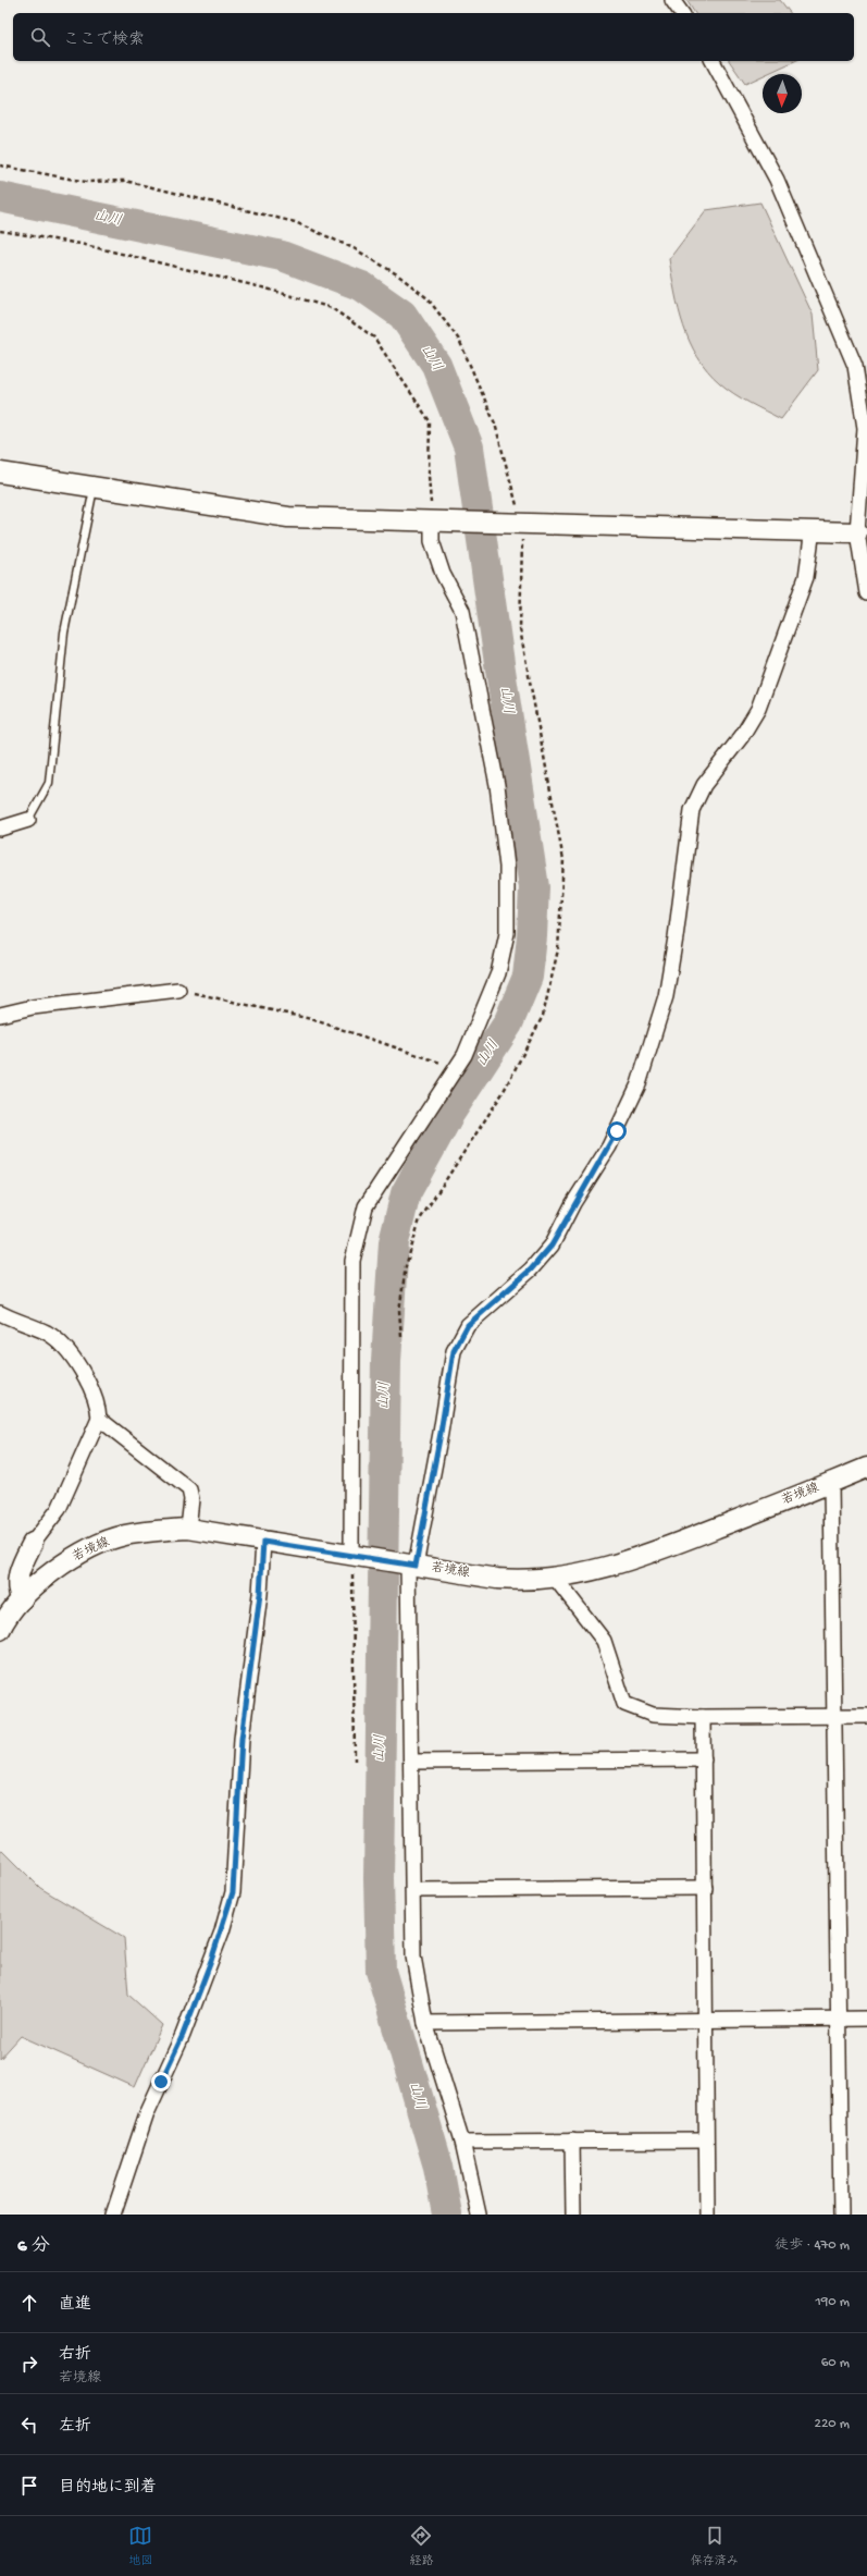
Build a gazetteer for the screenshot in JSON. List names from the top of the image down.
{
  "streets": {
    "street": ["若境線"]
  },
  "water": ["山川"],
  "north": "bottom",
  "page": {
    "search": "ここで検索",
    "heading": ["6 分", "徒歩 · 470 m"],
    "list": [
      ["直進", "190 m"],
      ["右折", "若境線", "60 m"],
      ["左折", "220 m"],
      "目的地に到着"
    ],
    "nav": ["地図", "経路", "保存済み"]
  }
}
